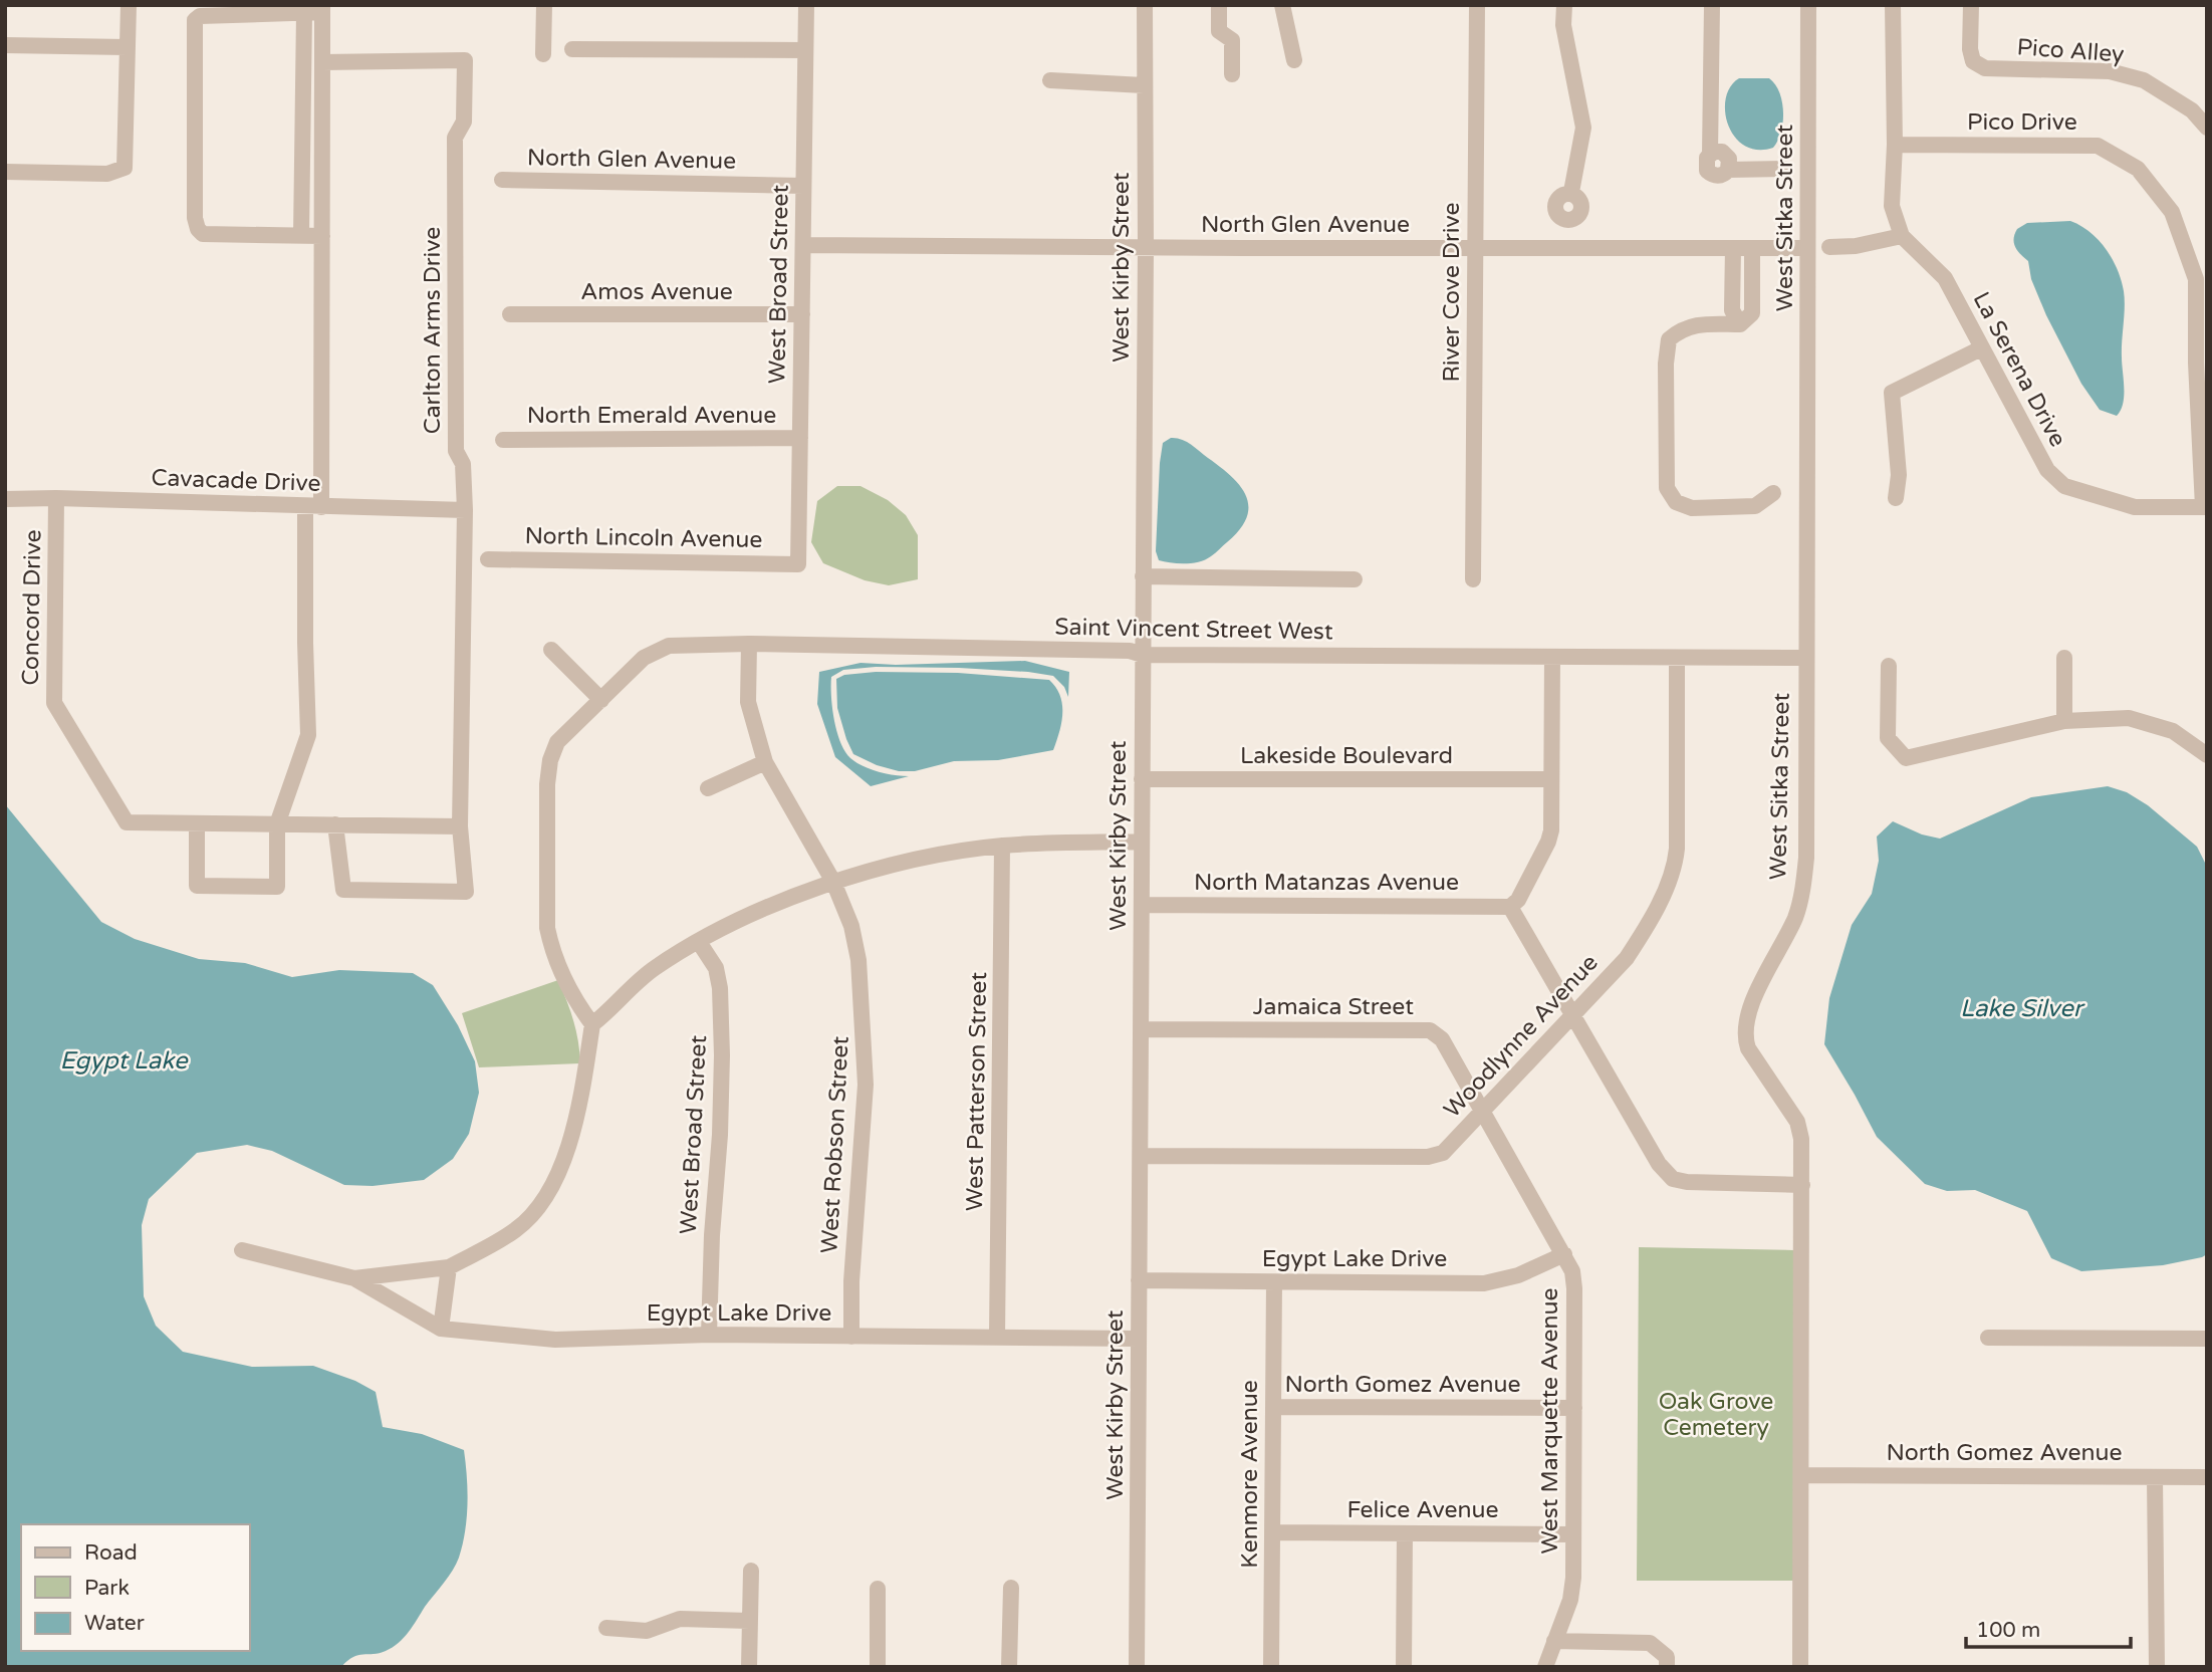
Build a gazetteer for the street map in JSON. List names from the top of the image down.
{
  "streets": {
    "street": [
      "Pico Alley",
      "Pico Drive",
      "North Glen Avenue",
      "West Sitka Street",
      "West Kirby Street",
      "West Broad Street",
      "Amos Avenue",
      "River Cove Drive",
      "Carlton Arms Drive",
      "La Serena Drive",
      "North Emerald Avenue",
      "Cavacade Drive",
      "North Lincoln Avenue",
      "Concord Drive",
      "Saint Vincent Street West",
      "Lakeside Boulevard",
      "North Matanzas Avenue",
      "Jamaica Street",
      "Woodlynne Avenue",
      "West Patterson Street",
      "West Robson Street",
      "Egypt Lake Drive",
      "North Gomez Avenue",
      "West Marquette Avenue",
      "Kenmore Avenue",
      "Felice Avenue"
    ]
  },
  "crossings": [
    ["Pico Drive", "La Serena Drive"],
    ["North Glen Avenue", "West Sitka Street"],
    ["North Glen Avenue", "West Kirby Street"],
    ["North Glen Avenue", "West Broad Street"],
    ["North Glen Avenue", "River Cove Drive"],
    ["West Sitka Street", "Saint Vincent Street West"],
    ["West Sitka Street", "North Gomez Avenue"],
    ["West Kirby Street", "Saint Vincent Street West"],
    ["West Kirby Street", "Lakeside Boulevard"],
    ["West Kirby Street", "North Matanzas Avenue"],
    ["West Kirby Street", "Jamaica Street"],
    ["West Kirby Street", "Woodlynne Avenue"],
    ["West Kirby Street", "Egypt Lake Drive"],
    ["West Broad Street", "Amos Avenue"],
    ["West Broad Street", "North Emerald Avenue"],
    ["West Broad Street", "North Lincoln Avenue"],
    ["West Broad Street", "Egypt Lake Drive"],
    ["Carlton Arms Drive", "Cavacade Drive"],
    ["Cavacade Drive", "Concord Drive"],
    ["Saint Vincent Street West", "Woodlynne Avenue"],
    ["Saint Vincent Street West", "West Robson Street"],
    ["Jamaica Street", "Woodlynne Avenue"],
    ["Jamaica Street", "West Marquette Avenue"],
    ["Woodlynne Avenue", "West Marquette Avenue"],
    ["West Patterson Street", "Egypt Lake Drive"],
    ["West Robson Street", "Egypt Lake Drive"],
    ["Egypt Lake Drive", "West Marquette Avenue"],
    ["Egypt Lake Drive", "Kenmore Avenue"],
    ["North Gomez Avenue", "West Marquette Avenue"],
    ["North Gomez Avenue", "Kenmore Avenue"],
    ["West Marquette Avenue", "Felice Avenue"],
    ["Kenmore Avenue", "Felice Avenue"]
  ],
  "water": ["Lake Silver", "Egypt Lake"],
  "parks": ["Oak Grove Cemetery"],
  "legend": ["Road", "Park", "Water"],
  "scale_bar": "100 m"
}
